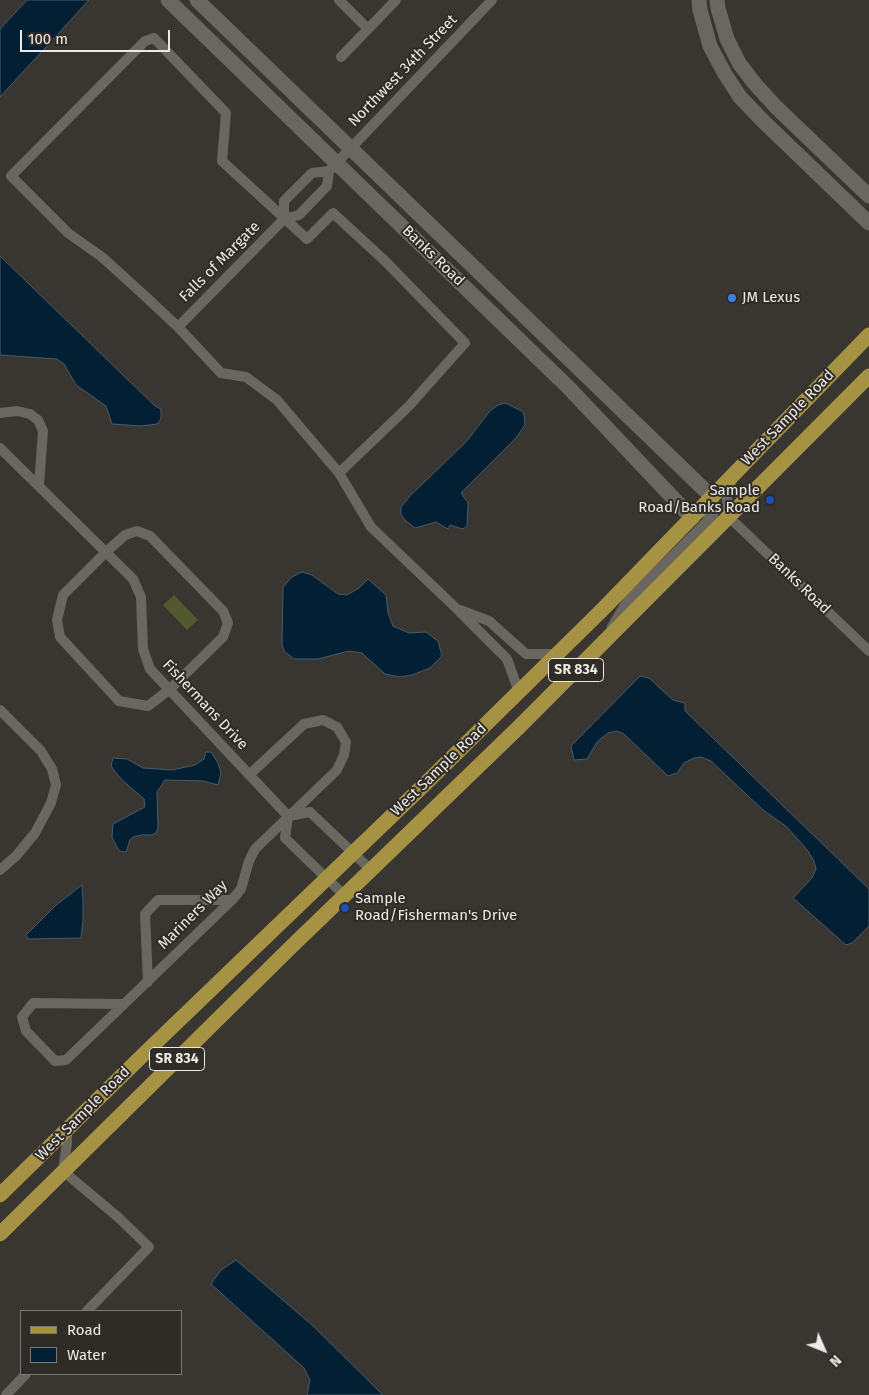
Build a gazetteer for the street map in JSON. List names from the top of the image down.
{
  "streets": {
    "main road": ["West Sample Road", "SR 834"],
    "street": [
      "Northwest 34th Street",
      "Banks Road",
      "Falls of Margate",
      "Fishermans Drive",
      "Mariners Way"
    ]
  },
  "crossings": [
    ["Northwest 34th Street", "Banks Road"],
    ["Northwest 34th Street", "Falls of Margate"],
    ["Banks Road", "Falls of Margate"],
    ["Banks Road", "West Sample Road"],
    ["Fishermans Drive", "Mariners Way"]
  ],
  "places": ["JM Lexus", "Sample Road/Banks Road", "Sample Road/Fisherman's Drive"],
  "legend": ["Road", "Water"],
  "scale_bar": "100 m",
  "north": "bottom right"
}
